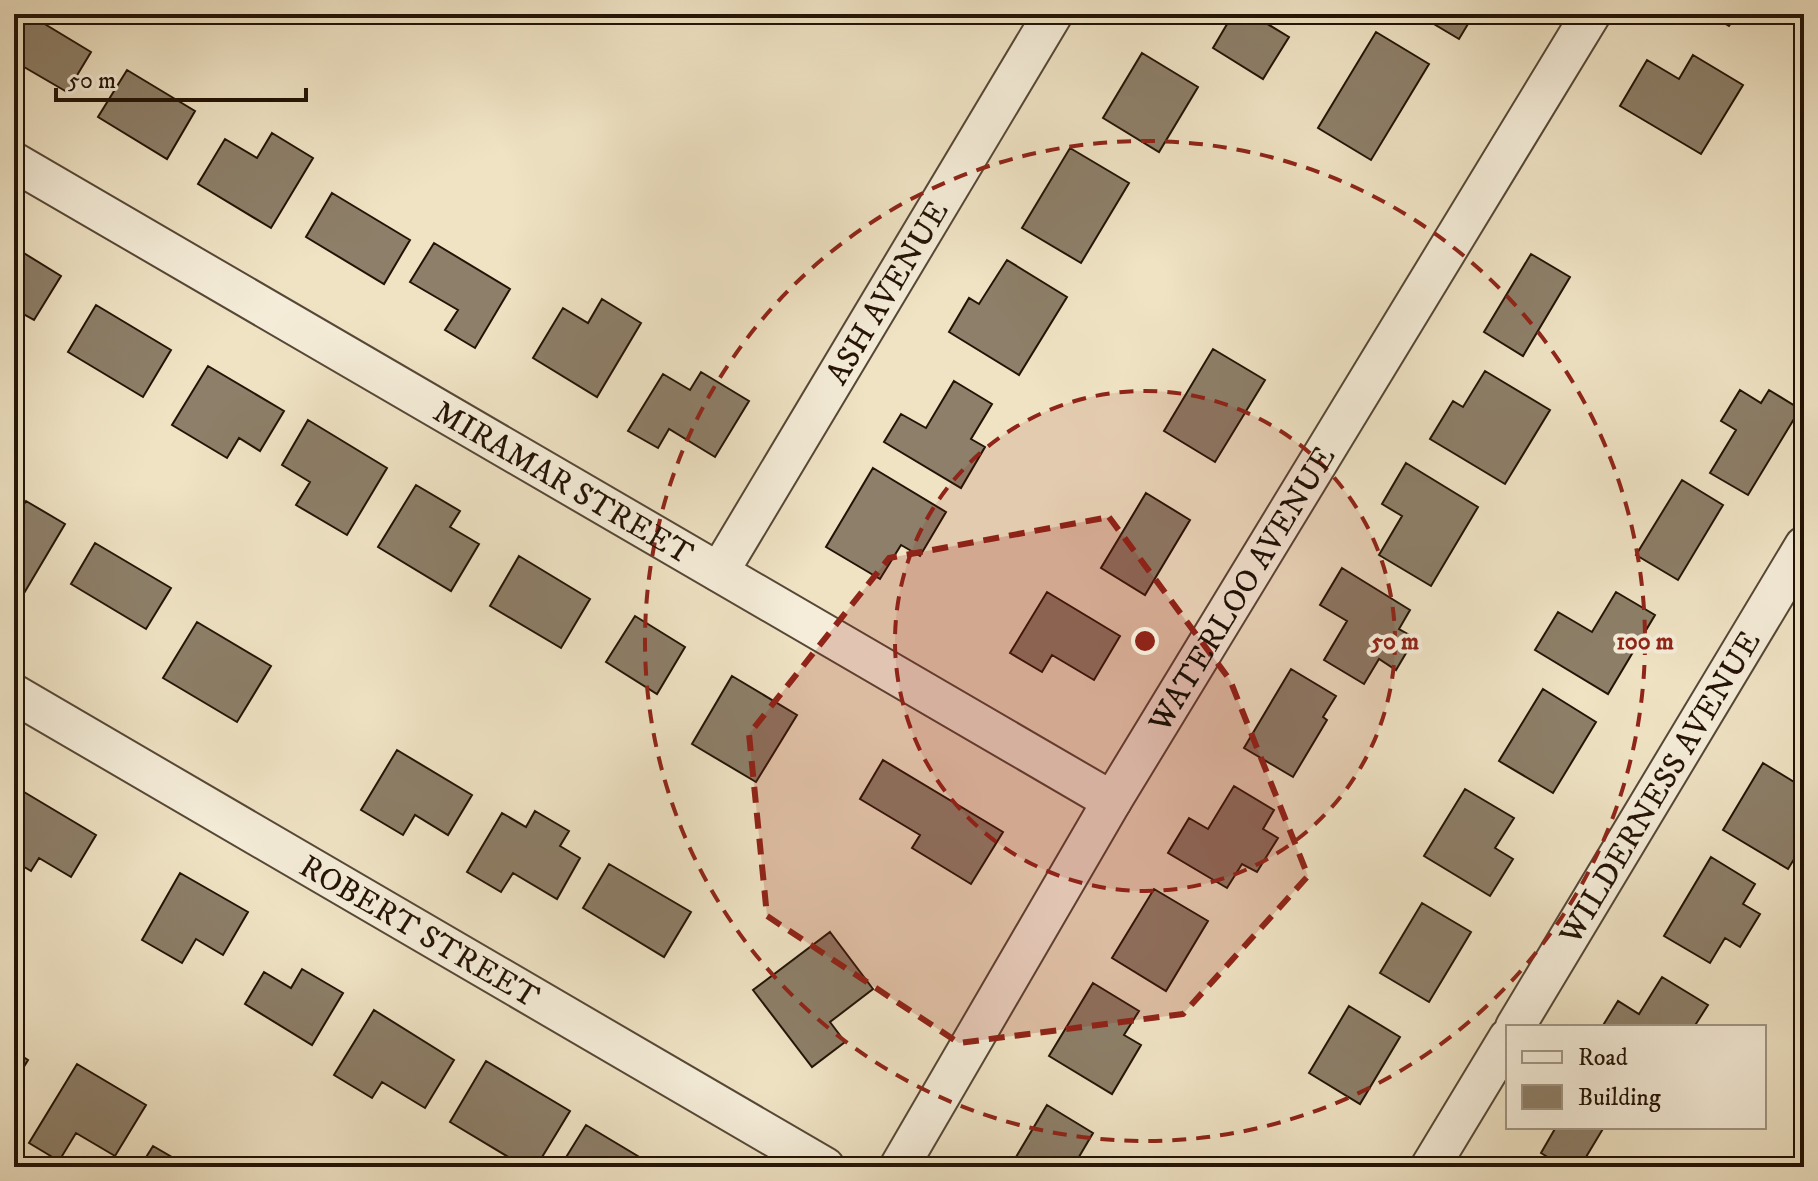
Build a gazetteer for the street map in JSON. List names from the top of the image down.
{
  "streets": {
    "street": [
      "ASH AVENUE",
      "MIRAMAR STREET",
      "WATERLOO AVENUE",
      "WILDERNESS AVENUE",
      "ROBERT STREET"
    ]
  },
  "crossings": [
    ["ASH AVENUE", "MIRAMAR STREET"],
    ["MIRAMAR STREET", "WATERLOO AVENUE"]
  ],
  "legend": ["Road", "Building"],
  "scale_bar": "50 m",
  "rings": ["50 m", "100 m"]
}
